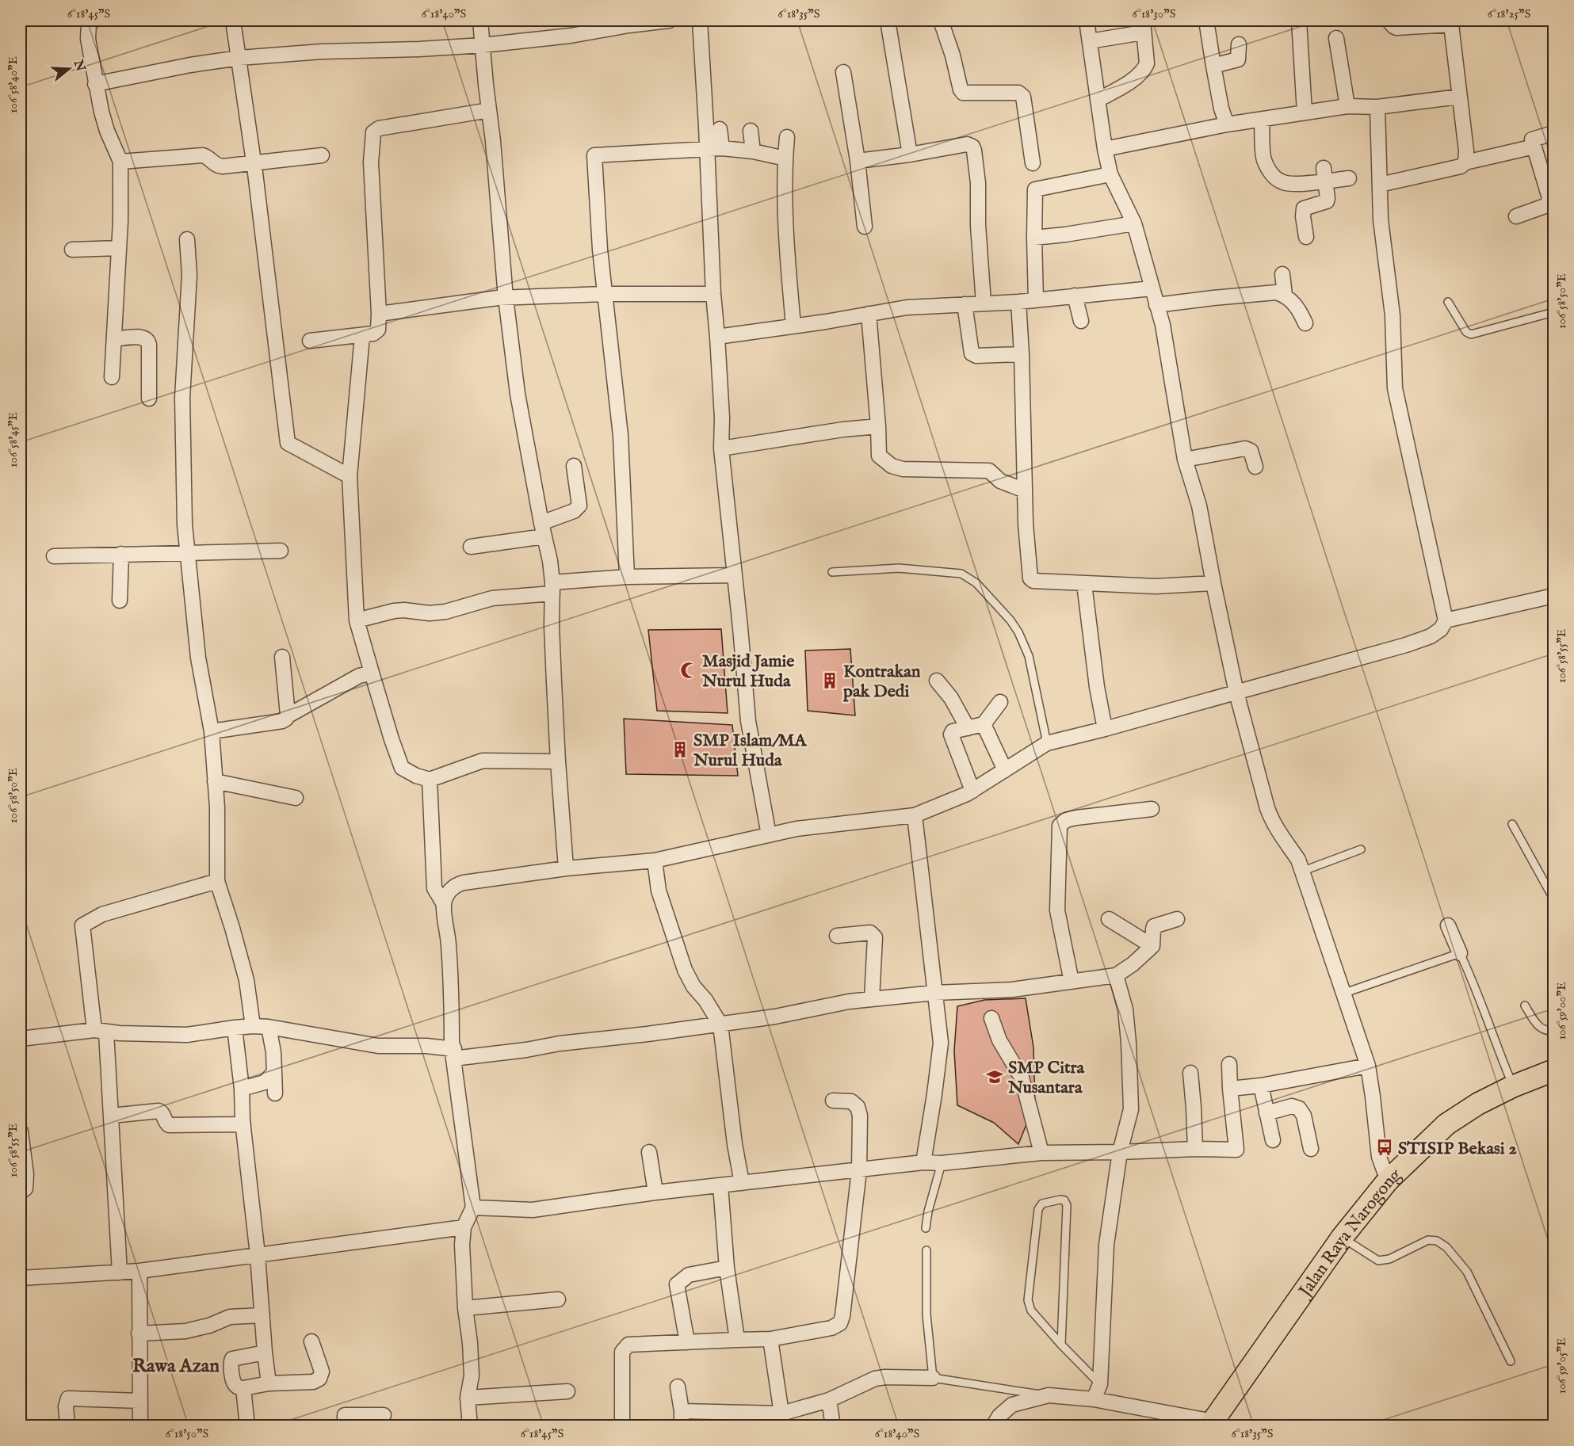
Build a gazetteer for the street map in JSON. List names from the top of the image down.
{
  "streets": {
    "main road": ["Jalan Raya Narogong"]
  },
  "districts": ["Rawa Azan"],
  "places": {
    "mosque": ["Masjid Jamie Nurul Huda"],
    "building": ["Kontrakan pak Dedi", "SMP Islam/MA Nurul Huda"],
    "school or university": ["SMP Citra Nusantara"],
    "bus stop": ["STISIP Bekasi 2"]
  },
  "north": "right",
  "coordinates": [
    "6°18'45\"S",
    "6°18'40\"S",
    "6°18'35\"S",
    "6°18'30\"S",
    "6°18'25\"S",
    "106°58'40\"E",
    "106°58'50\"E",
    "106°58'45\"E",
    "106°58'55\"E",
    "106°59'00\"E",
    "106°59'05\"E",
    "6°18'50\"S"
  ]
}
